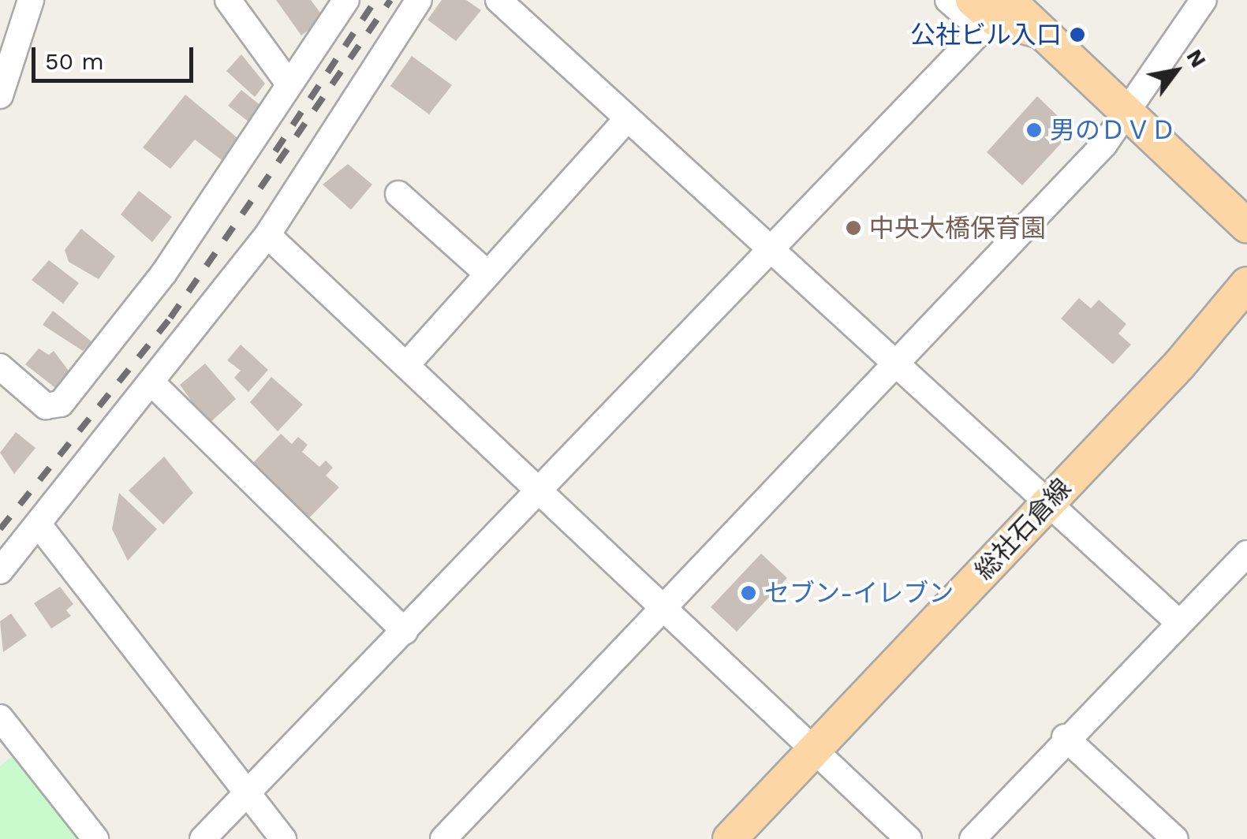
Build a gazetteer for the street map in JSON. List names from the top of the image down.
{
  "streets": {
    "main road": ["総社石倉線"]
  },
  "places": [
    "公社ビル入口",
    "男のＤＶＤ",
    "中央大橋保育園",
    "セブン-イレブン"
  ],
  "scale_bar": "50 m",
  "north": "top right"
}
